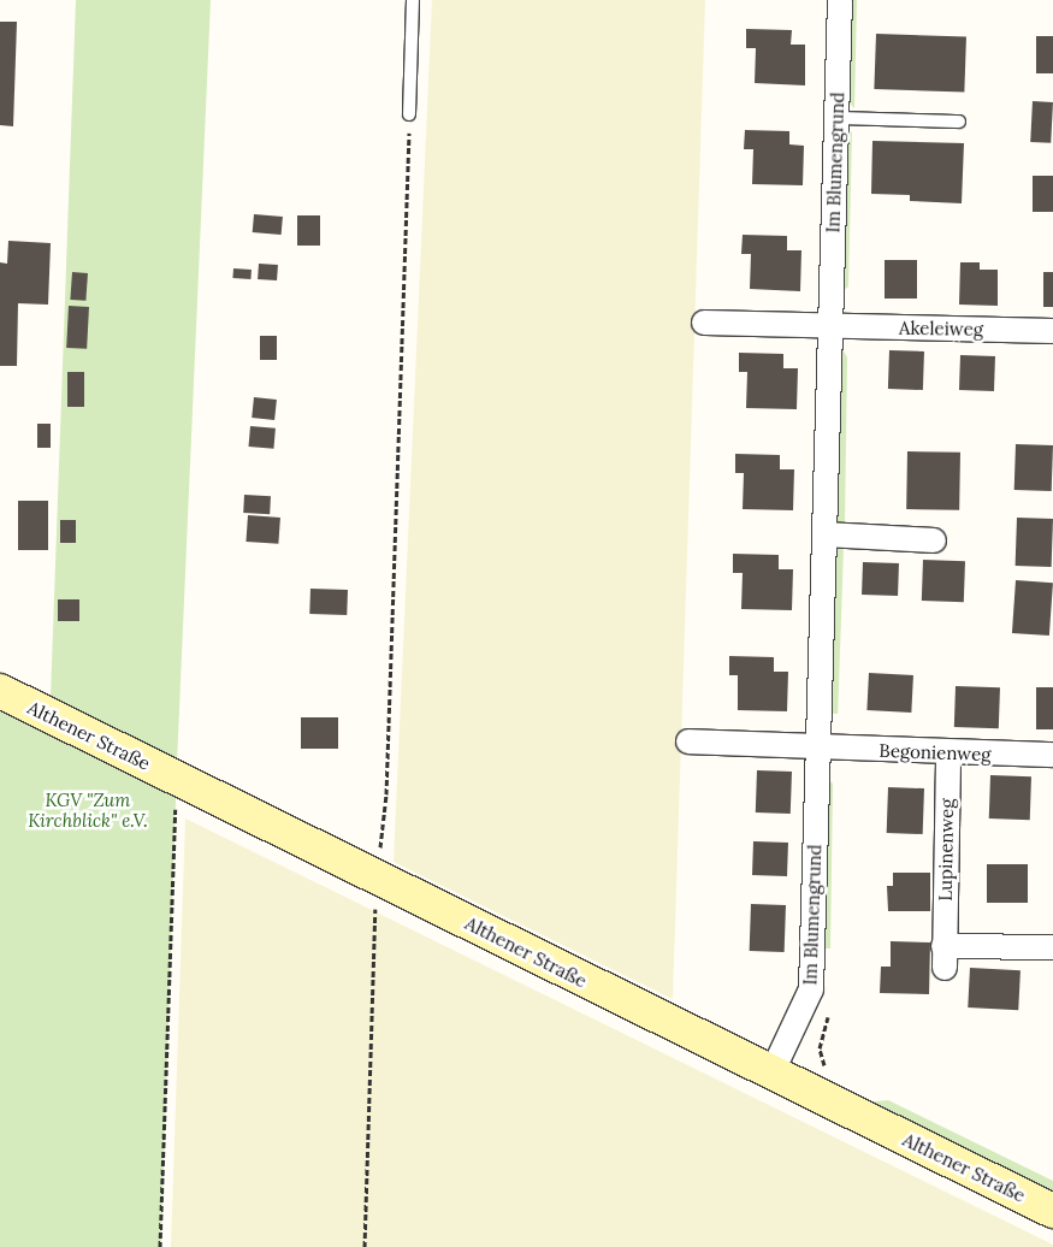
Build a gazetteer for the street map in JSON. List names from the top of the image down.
{
  "streets": {
    "main road": ["Althener Straße"],
    "street": [
      "Im Blumengrund",
      "Akeleiweg",
      "Begonienweg",
      "Lupinenweg"
    ]
  },
  "crossings": [
    ["Im Blumengrund", "Akeleiweg"],
    ["Im Blumengrund", "Althener Straße"],
    ["Im Blumengrund", "Begonienweg"],
    ["Begonienweg", "Lupinenweg"]
  ],
  "parks": ["KGV \"Zum Kirchblick\" e.V."]
}
